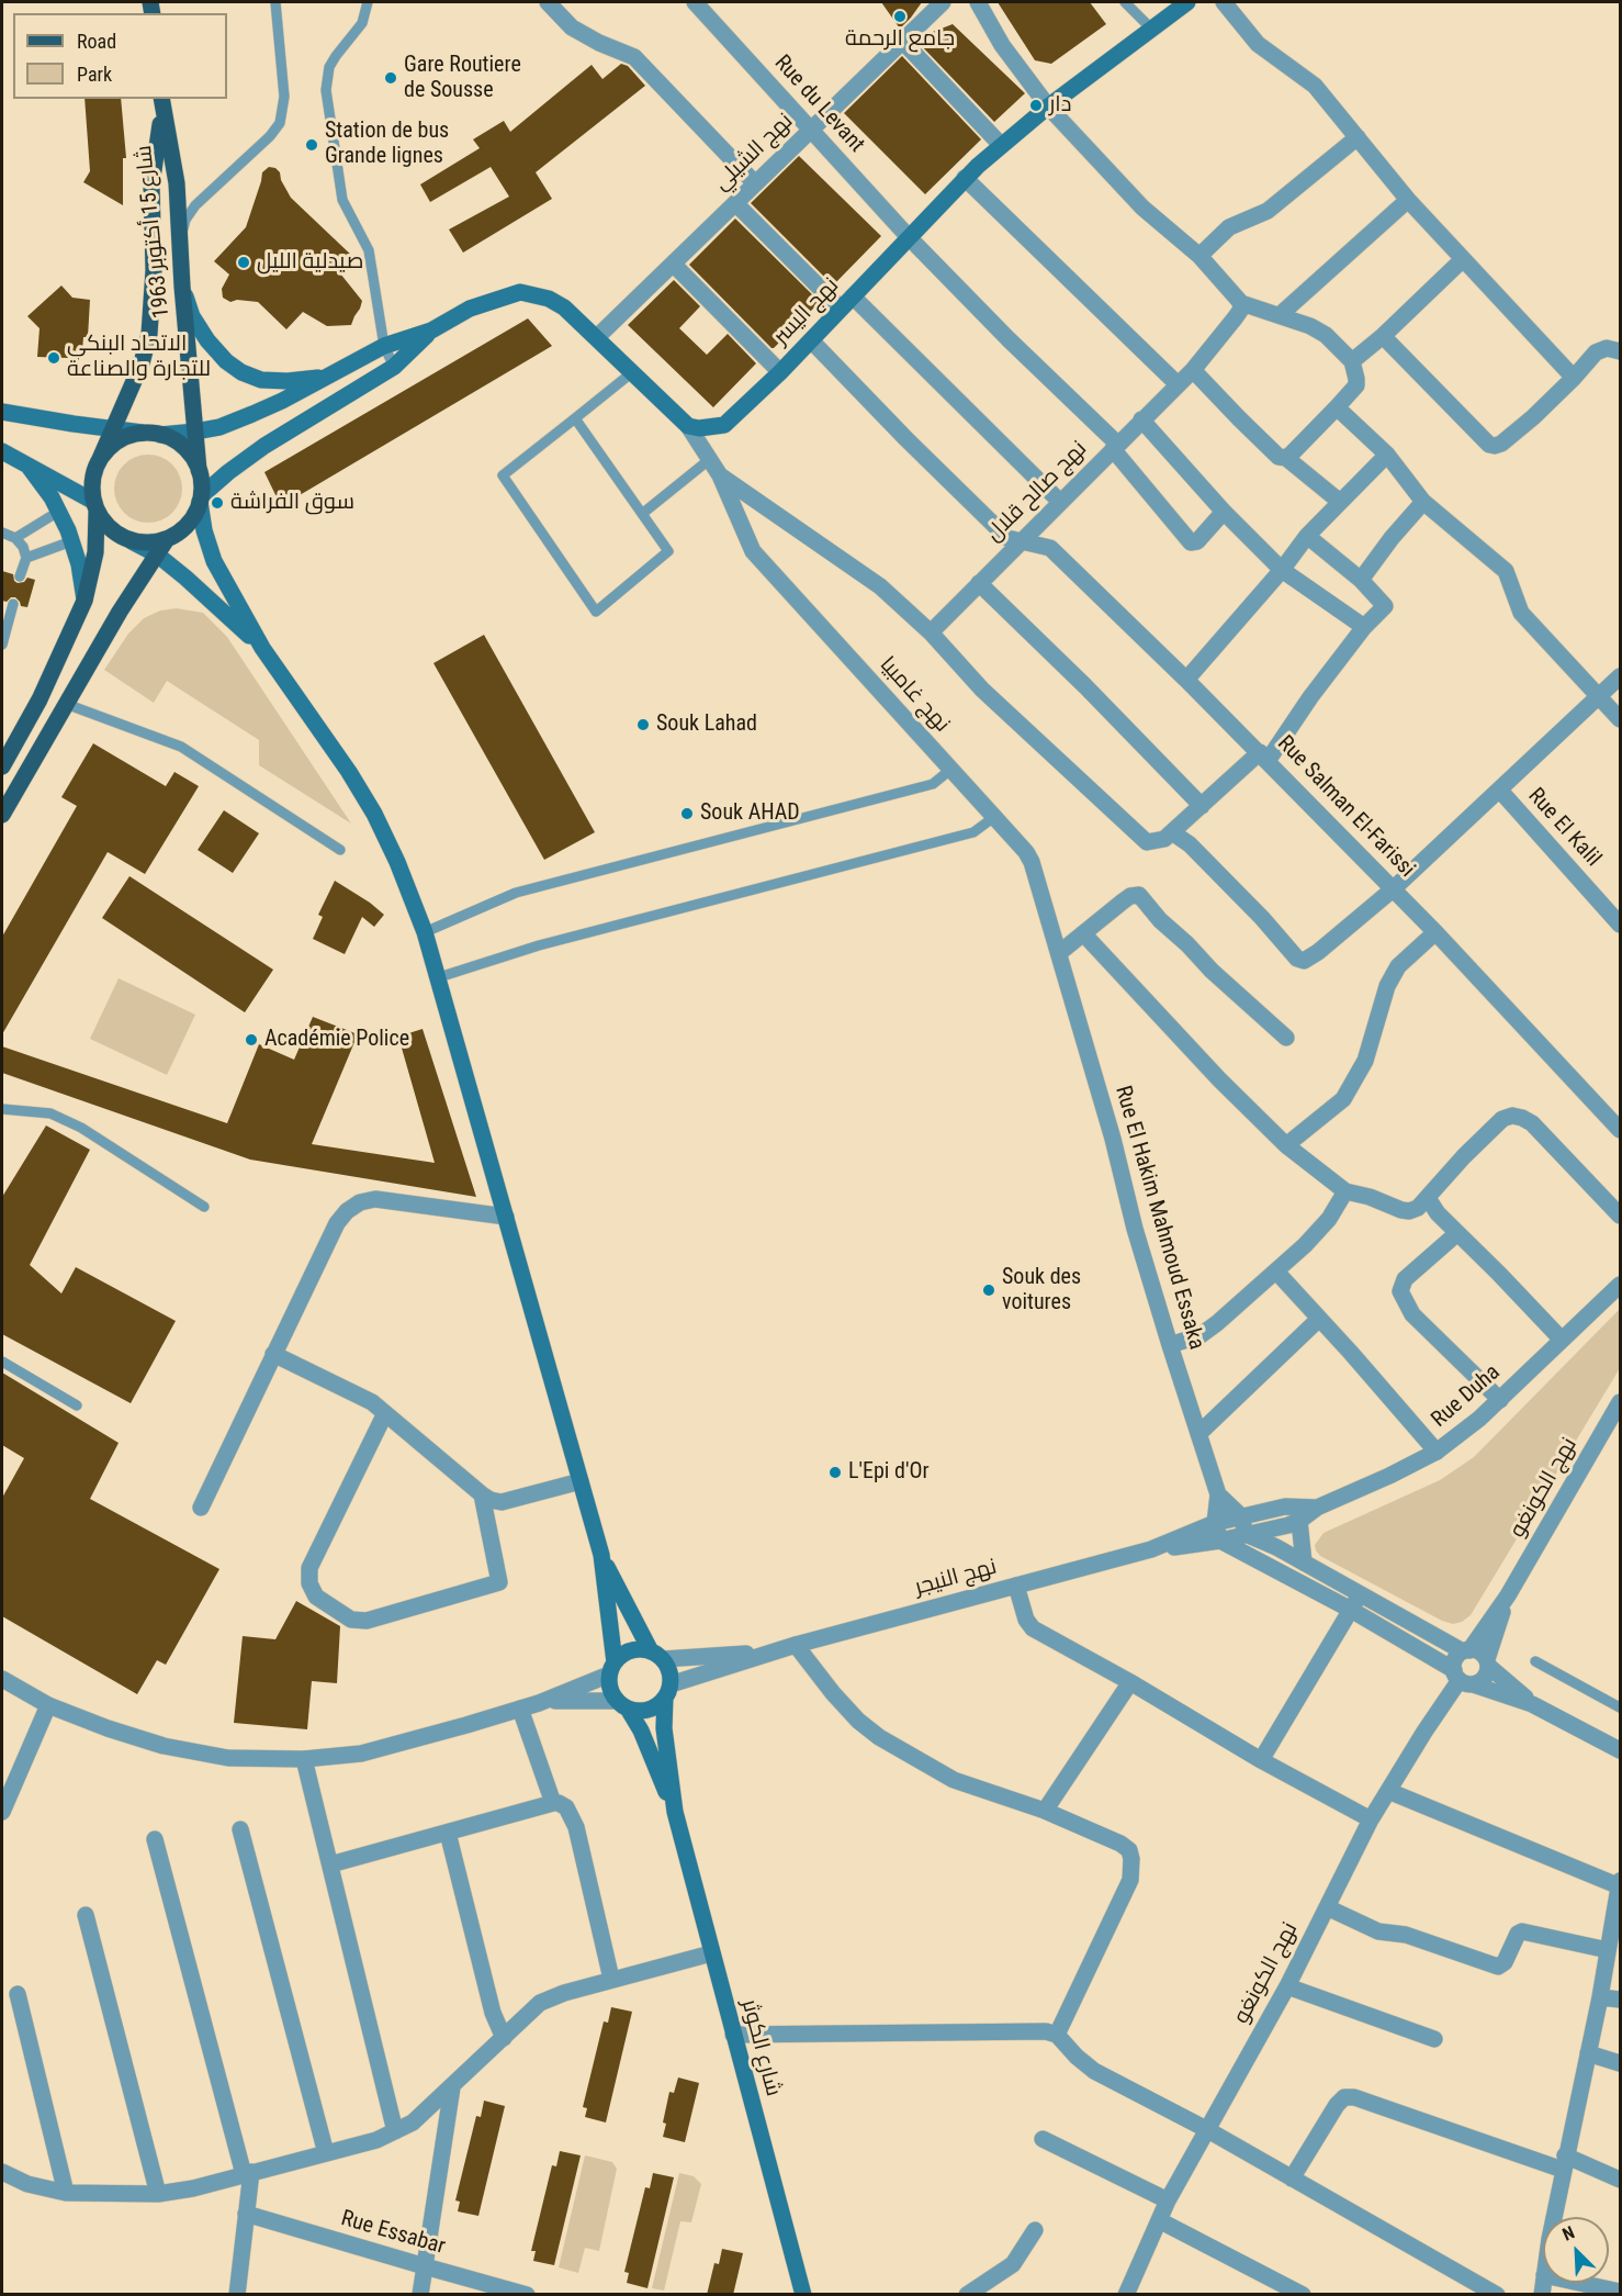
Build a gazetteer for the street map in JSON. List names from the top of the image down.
{
  "streets": {
    "main road": ["شارع 15 أكتوبر 1963", "نهج اليسر", "شارع الكوثر"],
    "street": [
      "Rue du Levant",
      "نهج الشيلي",
      "نهج صالح قلال",
      "نهج غامبيا",
      "Rue Salman El-Farissi",
      "Rue El Kalil",
      "Rue El Hakim Mahmoud Essaka",
      "Rue Duha",
      "نهج الكونغو",
      "نهج النيجر",
      "Rue Essabar"
    ]
  },
  "crossings": [
    ["Rue du Levant", "نهج الشيلي"],
    ["Rue du Levant", "نهج اليسر"],
    ["Rue du Levant", "نهج صالح قلال"],
    ["نهج اليسر", "نهج غامبيا"],
    ["نهج صالح قلال", "Rue Salman El-Farissi"],
    ["نهج غامبيا", "Rue El Hakim Mahmoud Essaka"],
    ["Rue Duha", "نهج النيجر"]
  ],
  "places": [
    "جامع الرحمة",
    "Gare Routiere de Sousse",
    "دار",
    "Station de bus Grande lignes",
    "صيدلية الليل",
    "الاتحاد البنكي للتجارة والصناعة",
    "سوق الفراشة",
    "Souk Lahad",
    "Souk AHAD",
    "Académie Police",
    "Souk des voitures",
    "L'Epi d'Or"
  ],
  "legend": ["Road", "Park"],
  "north": "top left"
}
